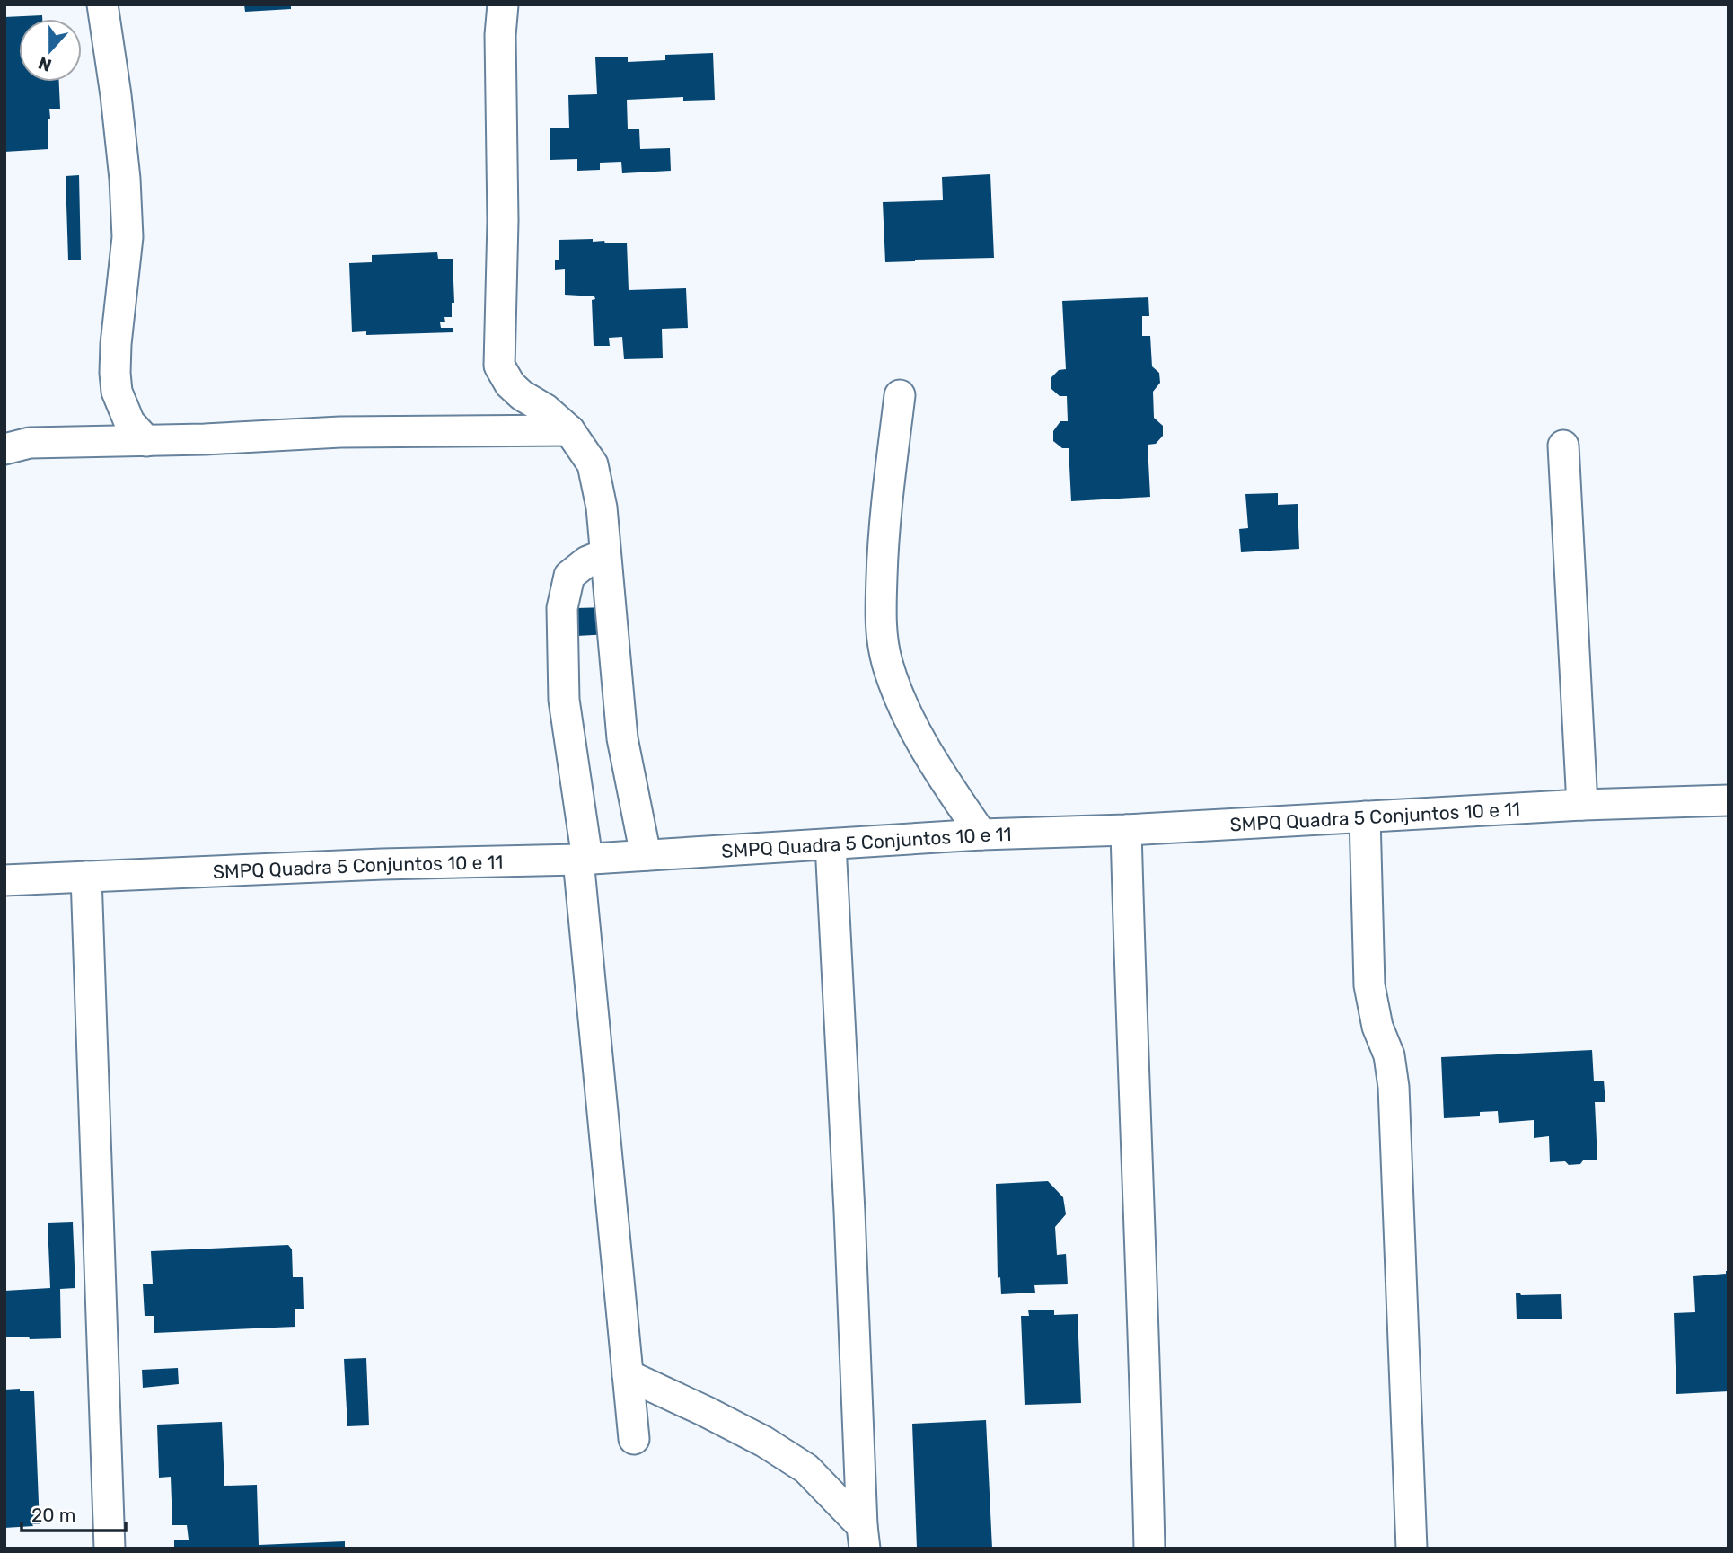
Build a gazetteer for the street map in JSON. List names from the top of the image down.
{
  "streets": {
    "street": ["SMPQ Quadra 5 Conjuntos 10 e 11"]
  },
  "scale_bar": "20 m",
  "north": "bottom"
}
